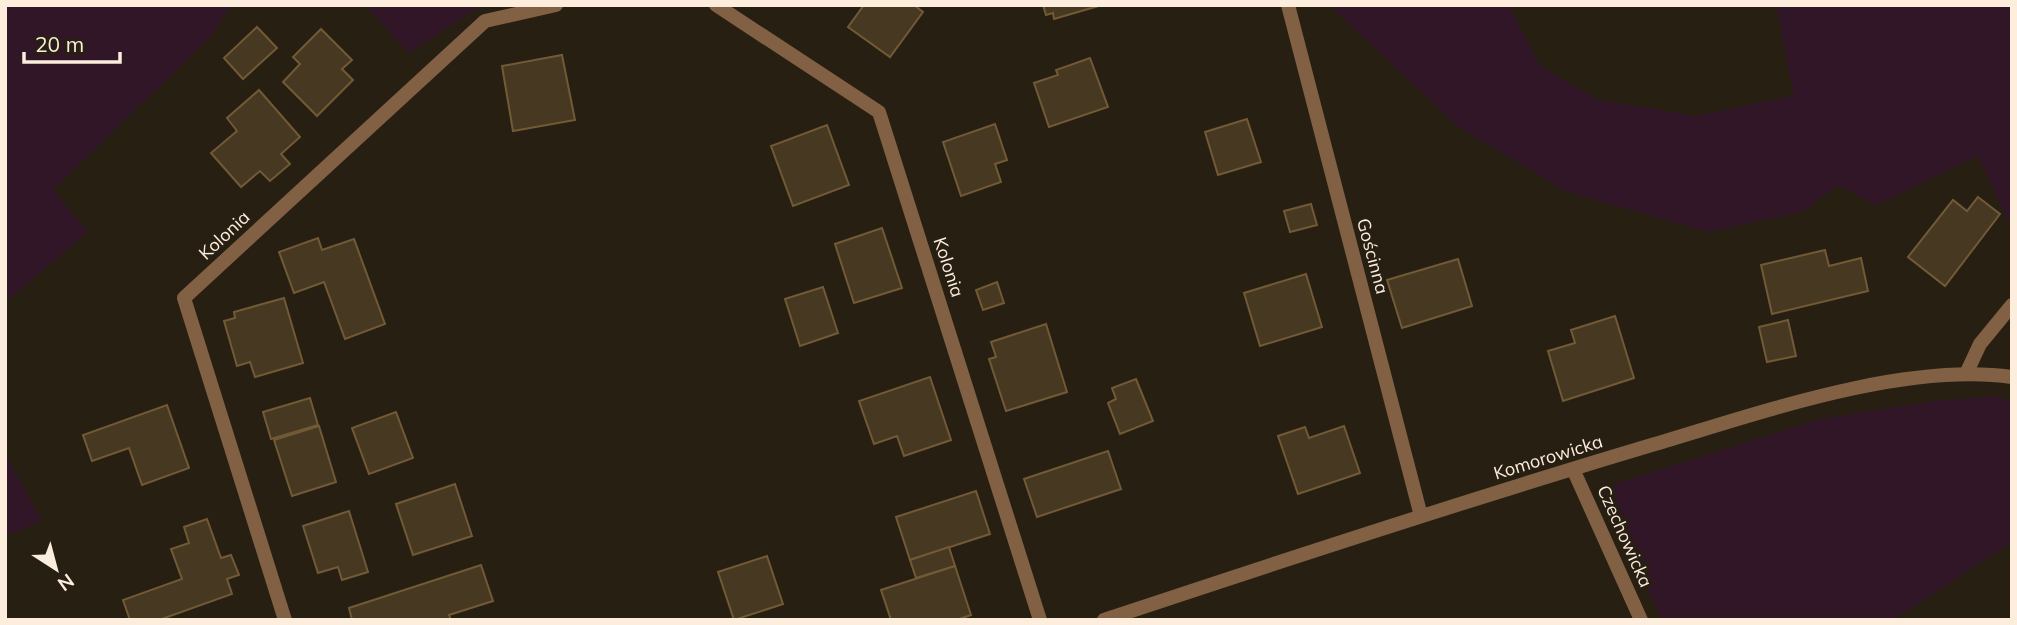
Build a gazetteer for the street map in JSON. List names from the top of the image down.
{
  "streets": {
    "street": [
      "Kolonia",
      "Gościnna",
      "Komorowicka",
      "Czechowicka"
    ]
  },
  "crossings": [
    ["Gościnna", "Komorowicka"],
    ["Komorowicka", "Czechowicka"]
  ],
  "scale_bar": "20 m",
  "north": "bottom right"
}
